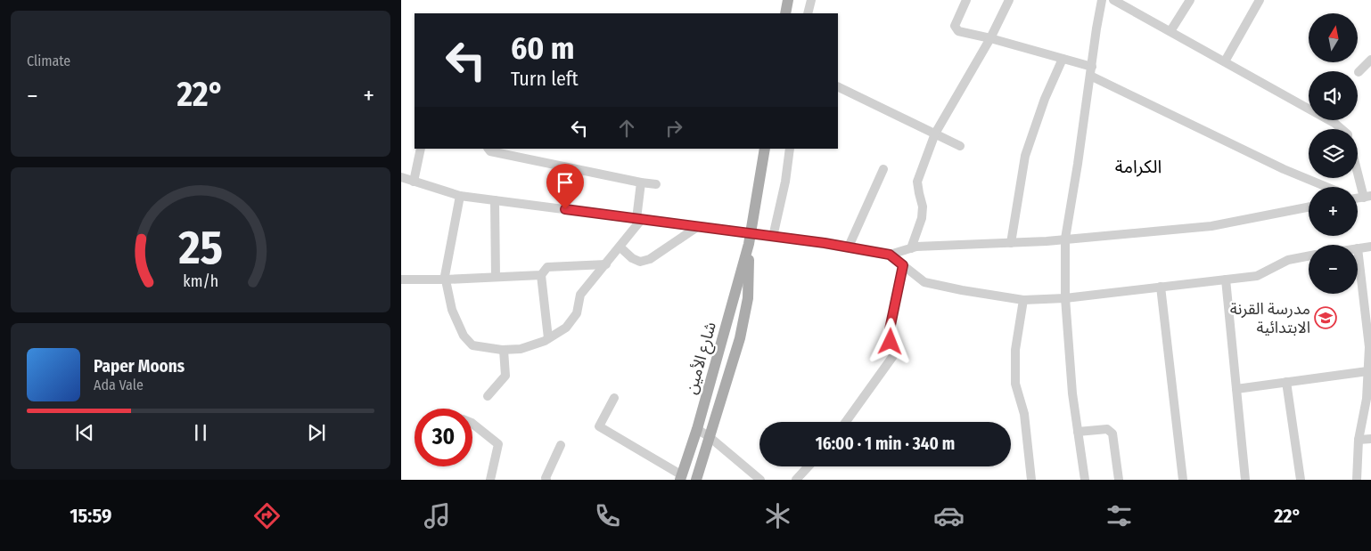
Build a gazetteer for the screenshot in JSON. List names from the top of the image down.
{
  "streets": {
    "main road": ["شارع الأمين"]
  },
  "districts": ["الكرامة"],
  "places": {
    "school or university": ["مدرسة القرنة الابتدائية"]
  },
  "north": "top",
  "page": {
    "tile": "Climate",
    "map_buttons": ["+", "−"],
    "turn": ["60 m", "Turn left"],
    "heat": ["−", "22°", "+"],
    "song": ["Paper Moons", "Ada Vale"],
    "limit": "30",
    "trip": "16:00 · 1 min · 340 m",
    "tabs": ["15:59", "22°"],
    "gauge": ["25", "km/h"]
  }
}
